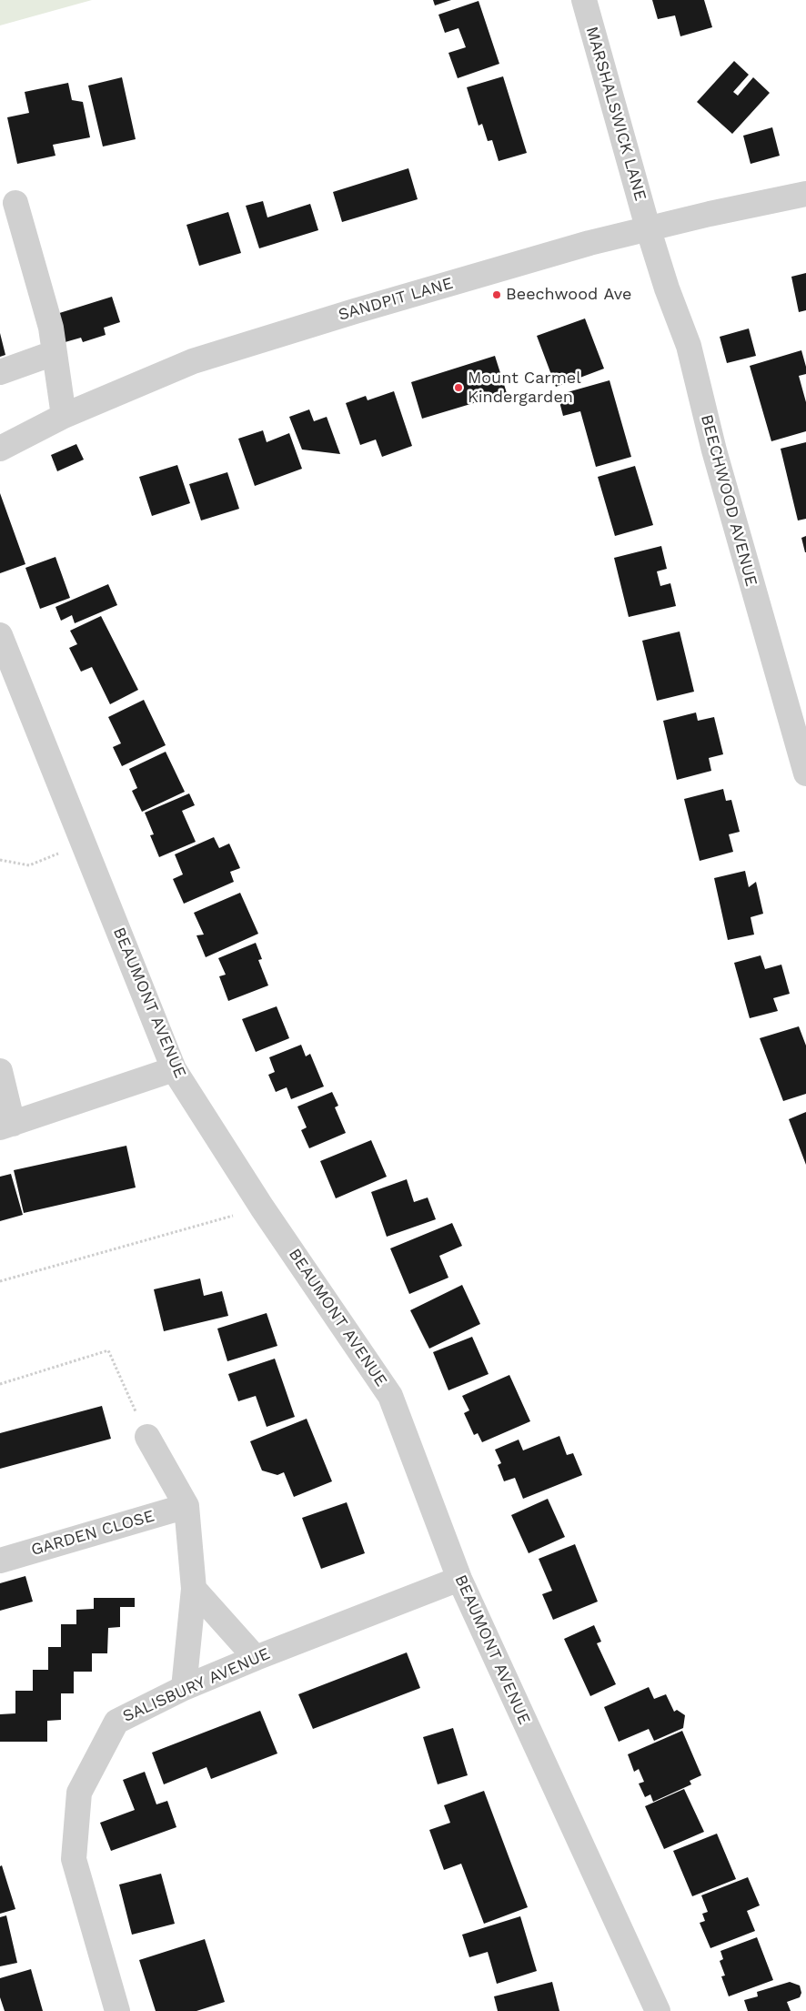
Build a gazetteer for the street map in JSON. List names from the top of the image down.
{
  "streets": {
    "street": [
      "MARSHALSWICK LANE",
      "SANDPIT LANE",
      "BEECHWOOD AVENUE",
      "BEAUMONT AVENUE",
      "GARDEN CLOSE",
      "SALISBURY AVENUE"
    ]
  },
  "crossings": [
    ["MARSHALSWICK LANE", "SANDPIT LANE"],
    ["MARSHALSWICK LANE", "BEECHWOOD AVENUE"],
    ["SANDPIT LANE", "BEECHWOOD AVENUE"],
    ["BEAUMONT AVENUE", "SALISBURY AVENUE"]
  ],
  "places": ["Beechwood Ave", "Mount Carmel Kindergarden"]
}
